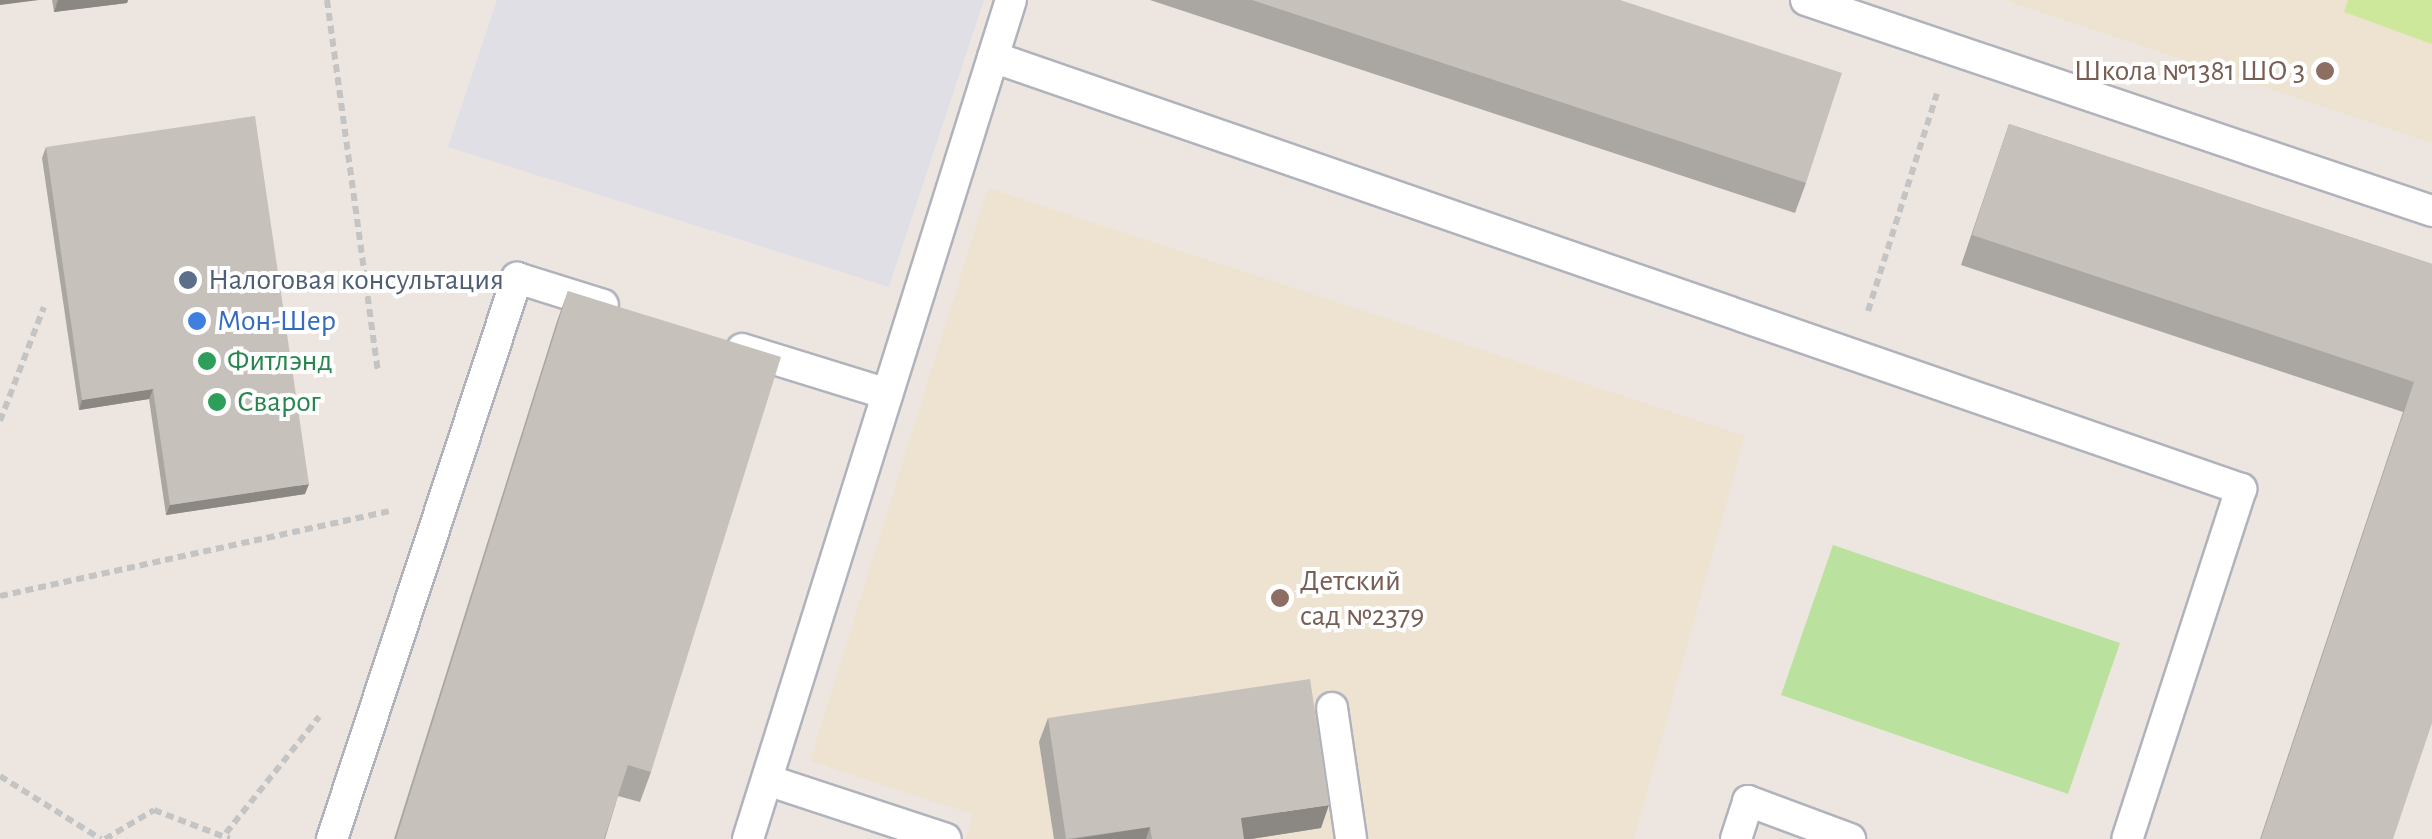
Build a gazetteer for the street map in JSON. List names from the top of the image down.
{
  "places": [
    "Школа №1381 ШО 3",
    "Налоговая консультация",
    "Мон-Шер",
    "Фитлэнд",
    "Сварог",
    "Детский сад №2379"
  ]
}
